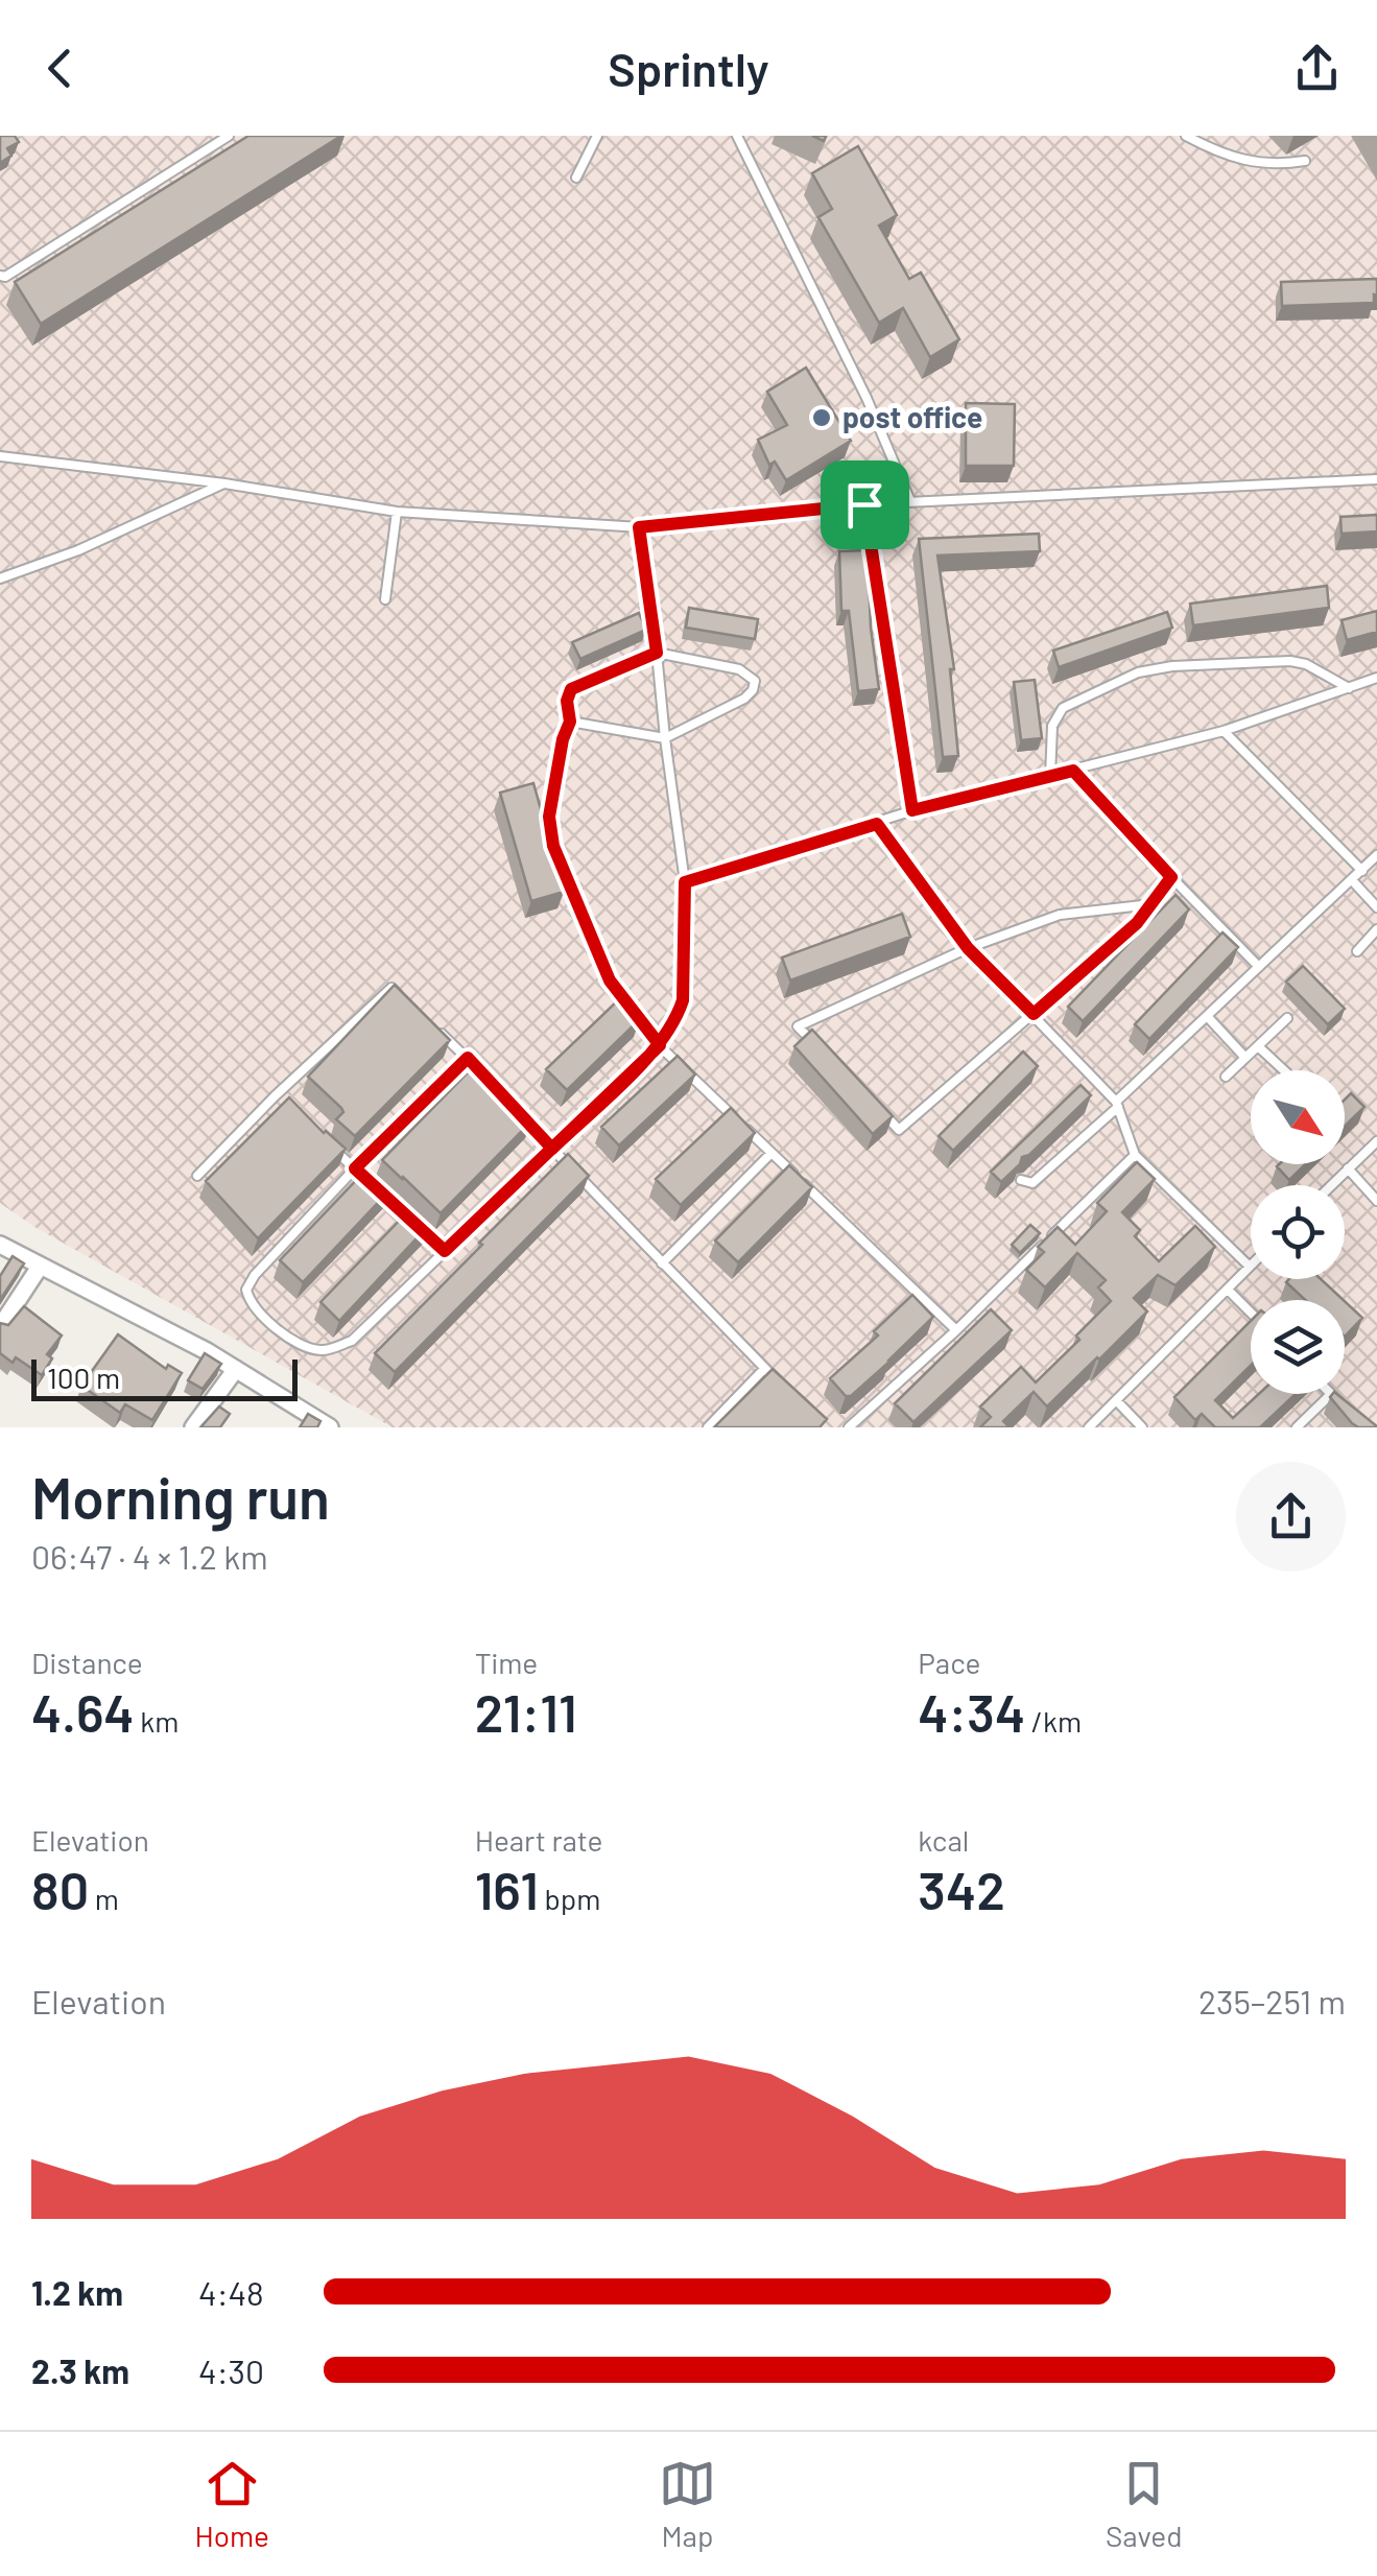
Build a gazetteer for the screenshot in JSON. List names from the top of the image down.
{
  "places": ["post office"],
  "scale_bar": "100 m",
  "north": "bottom right",
  "page": {
    "header": "Sprintly",
    "scale": "100 m",
    "heading": ["Morning run", "06:47 · 4 × 1.2 km"],
    "stats": [
      ["Distance", "4.64 km"],
      ["Time", "21:11"],
      ["Pace", "4:34 /km"],
      ["Elevation", "80 m"],
      ["Heart rate", "161 bpm"],
      ["kcal", "342"]
    ],
    "chart": ["Elevation", "235–251 m"],
    "list": [
      {
        "name": "1.2 km",
        "note": "4:48"
      },
      {
        "name": "2.3 km",
        "note": "4:30"
      }
    ],
    "tabs": ["Home", "Map", "Saved"]
  }
}
